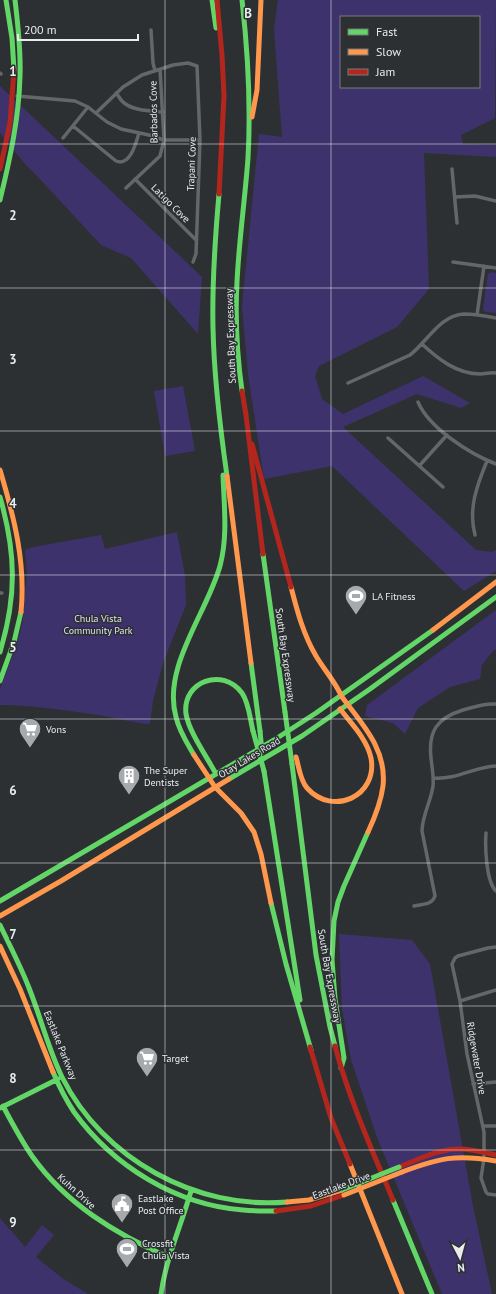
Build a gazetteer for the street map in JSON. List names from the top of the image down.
{
  "streets": {
    "main road": [
      "South Bay Expressway",
      "Otay Lakes Road",
      "Eastlake Parkway",
      "Eastlake Drive",
      "Kuhn Drive"
    ],
    "street": [
      "Barbados Cove",
      "Trapani Cove",
      "Latigo Cove",
      "Ridgewater Drive"
    ]
  },
  "crossings": [
    ["Barbados Cove", "Trapani Cove"],
    ["Barbados Cove", "Latigo Cove"],
    ["Trapani Cove", "Latigo Cove"],
    ["Eastlake Parkway", "Eastlake Drive"],
    ["Ridgewater Drive", "Eastlake Drive"]
  ],
  "parks": ["Chula Vista Community Park"],
  "places": {
    "sports": ["LA Fitness", "Crossfit Chula Vista"],
    "supermarket": ["Vons", "Target"],
    "building": ["The Super Dentists"],
    "public building": ["Eastlake Post Office"]
  },
  "legend": ["Fast", "Slow", "Jam"],
  "scale_bar": "200 m",
  "north": "bottom",
  "grid": {
    "columns": ["B"],
    "rows": [
      "1",
      "2",
      "3",
      "4",
      "5",
      "6",
      "7",
      "8",
      "9"
    ]
  }
}
